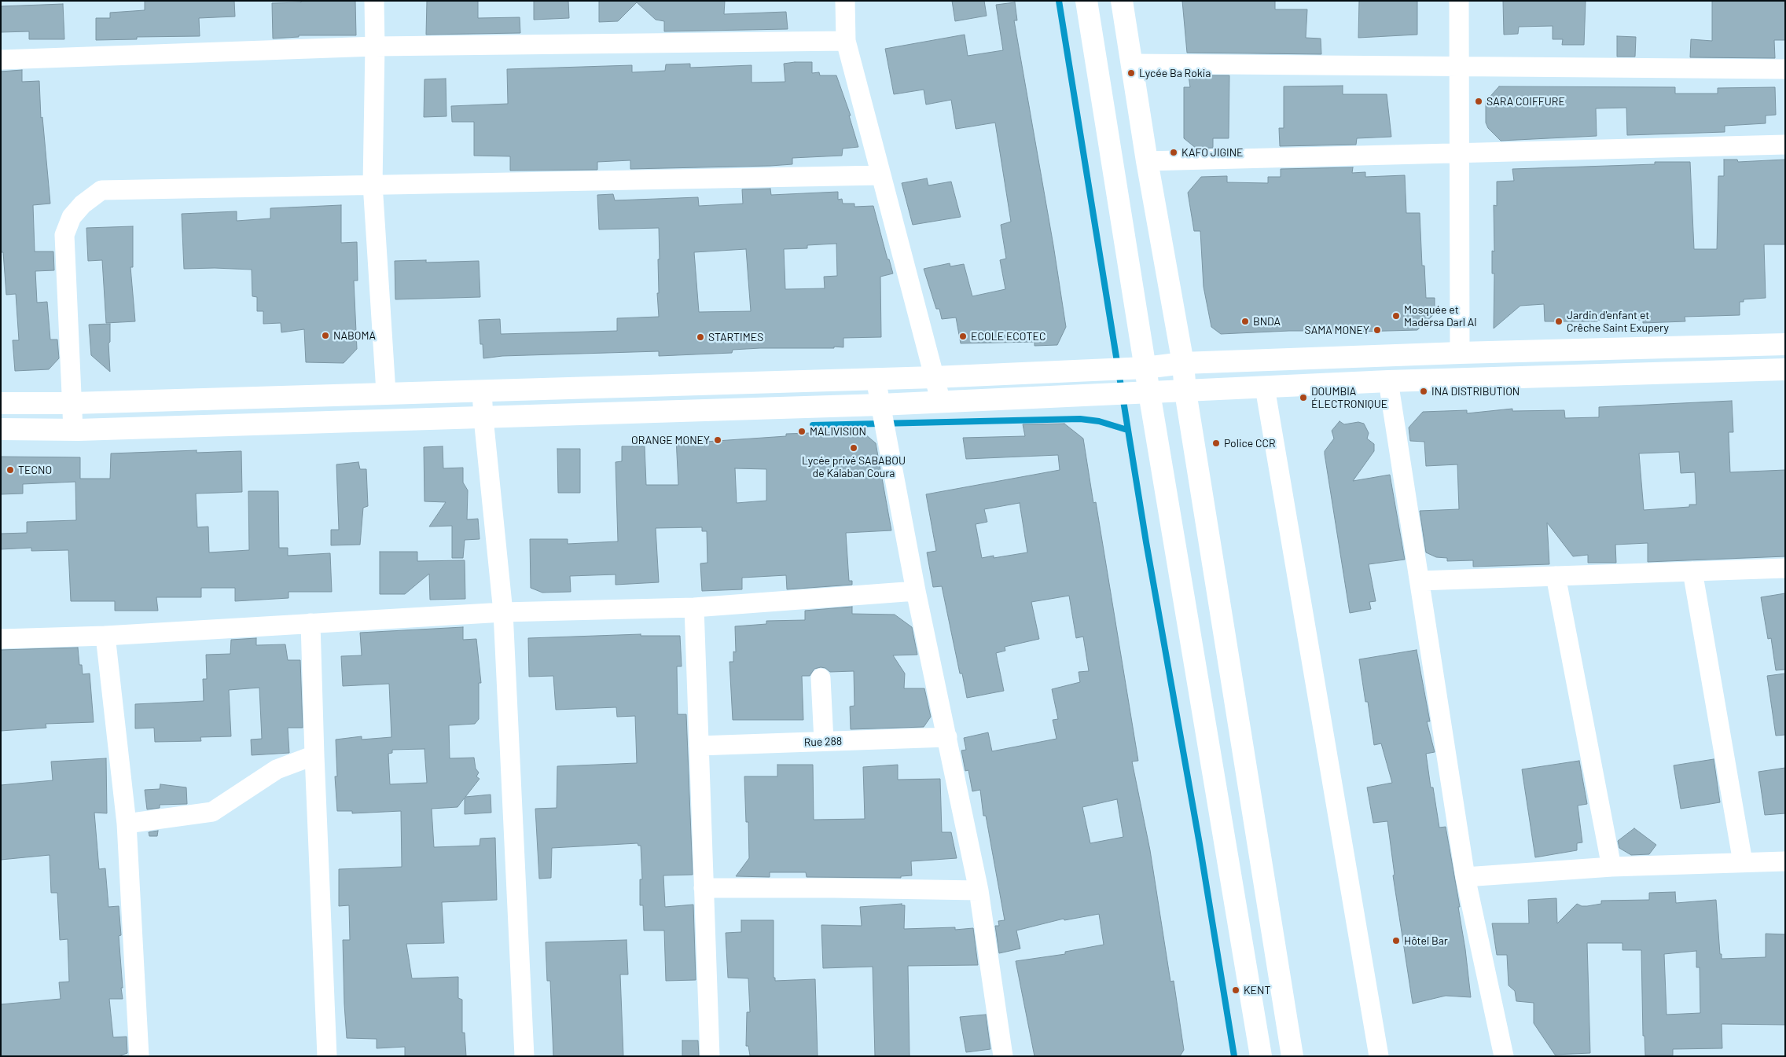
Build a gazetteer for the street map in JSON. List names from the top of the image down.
{
  "streets": {
    "street": ["Rue 288"]
  },
  "places": [
    "Lycée Ba Rokia",
    "SARA COIFFURE",
    "KAFO JIGINE",
    "Mosquée et Madersa Darl Al",
    "BNDA",
    "Jardin d'enfant et Crêche Saint Exupery",
    "SAMA MONEY",
    "NABOMA",
    "ECOLE ECOTEC",
    "STARTIMES",
    "INA DISTRIBUTION",
    "DOUMBIA ÉLECTRONIQUE",
    "MALIVISION",
    "ORANGE MONEY",
    "Police CCR",
    "Lycée privé SABABOU de Kalaban Coura",
    "TECNO",
    "Hôtel Bar",
    "KENT"
  ]
}
